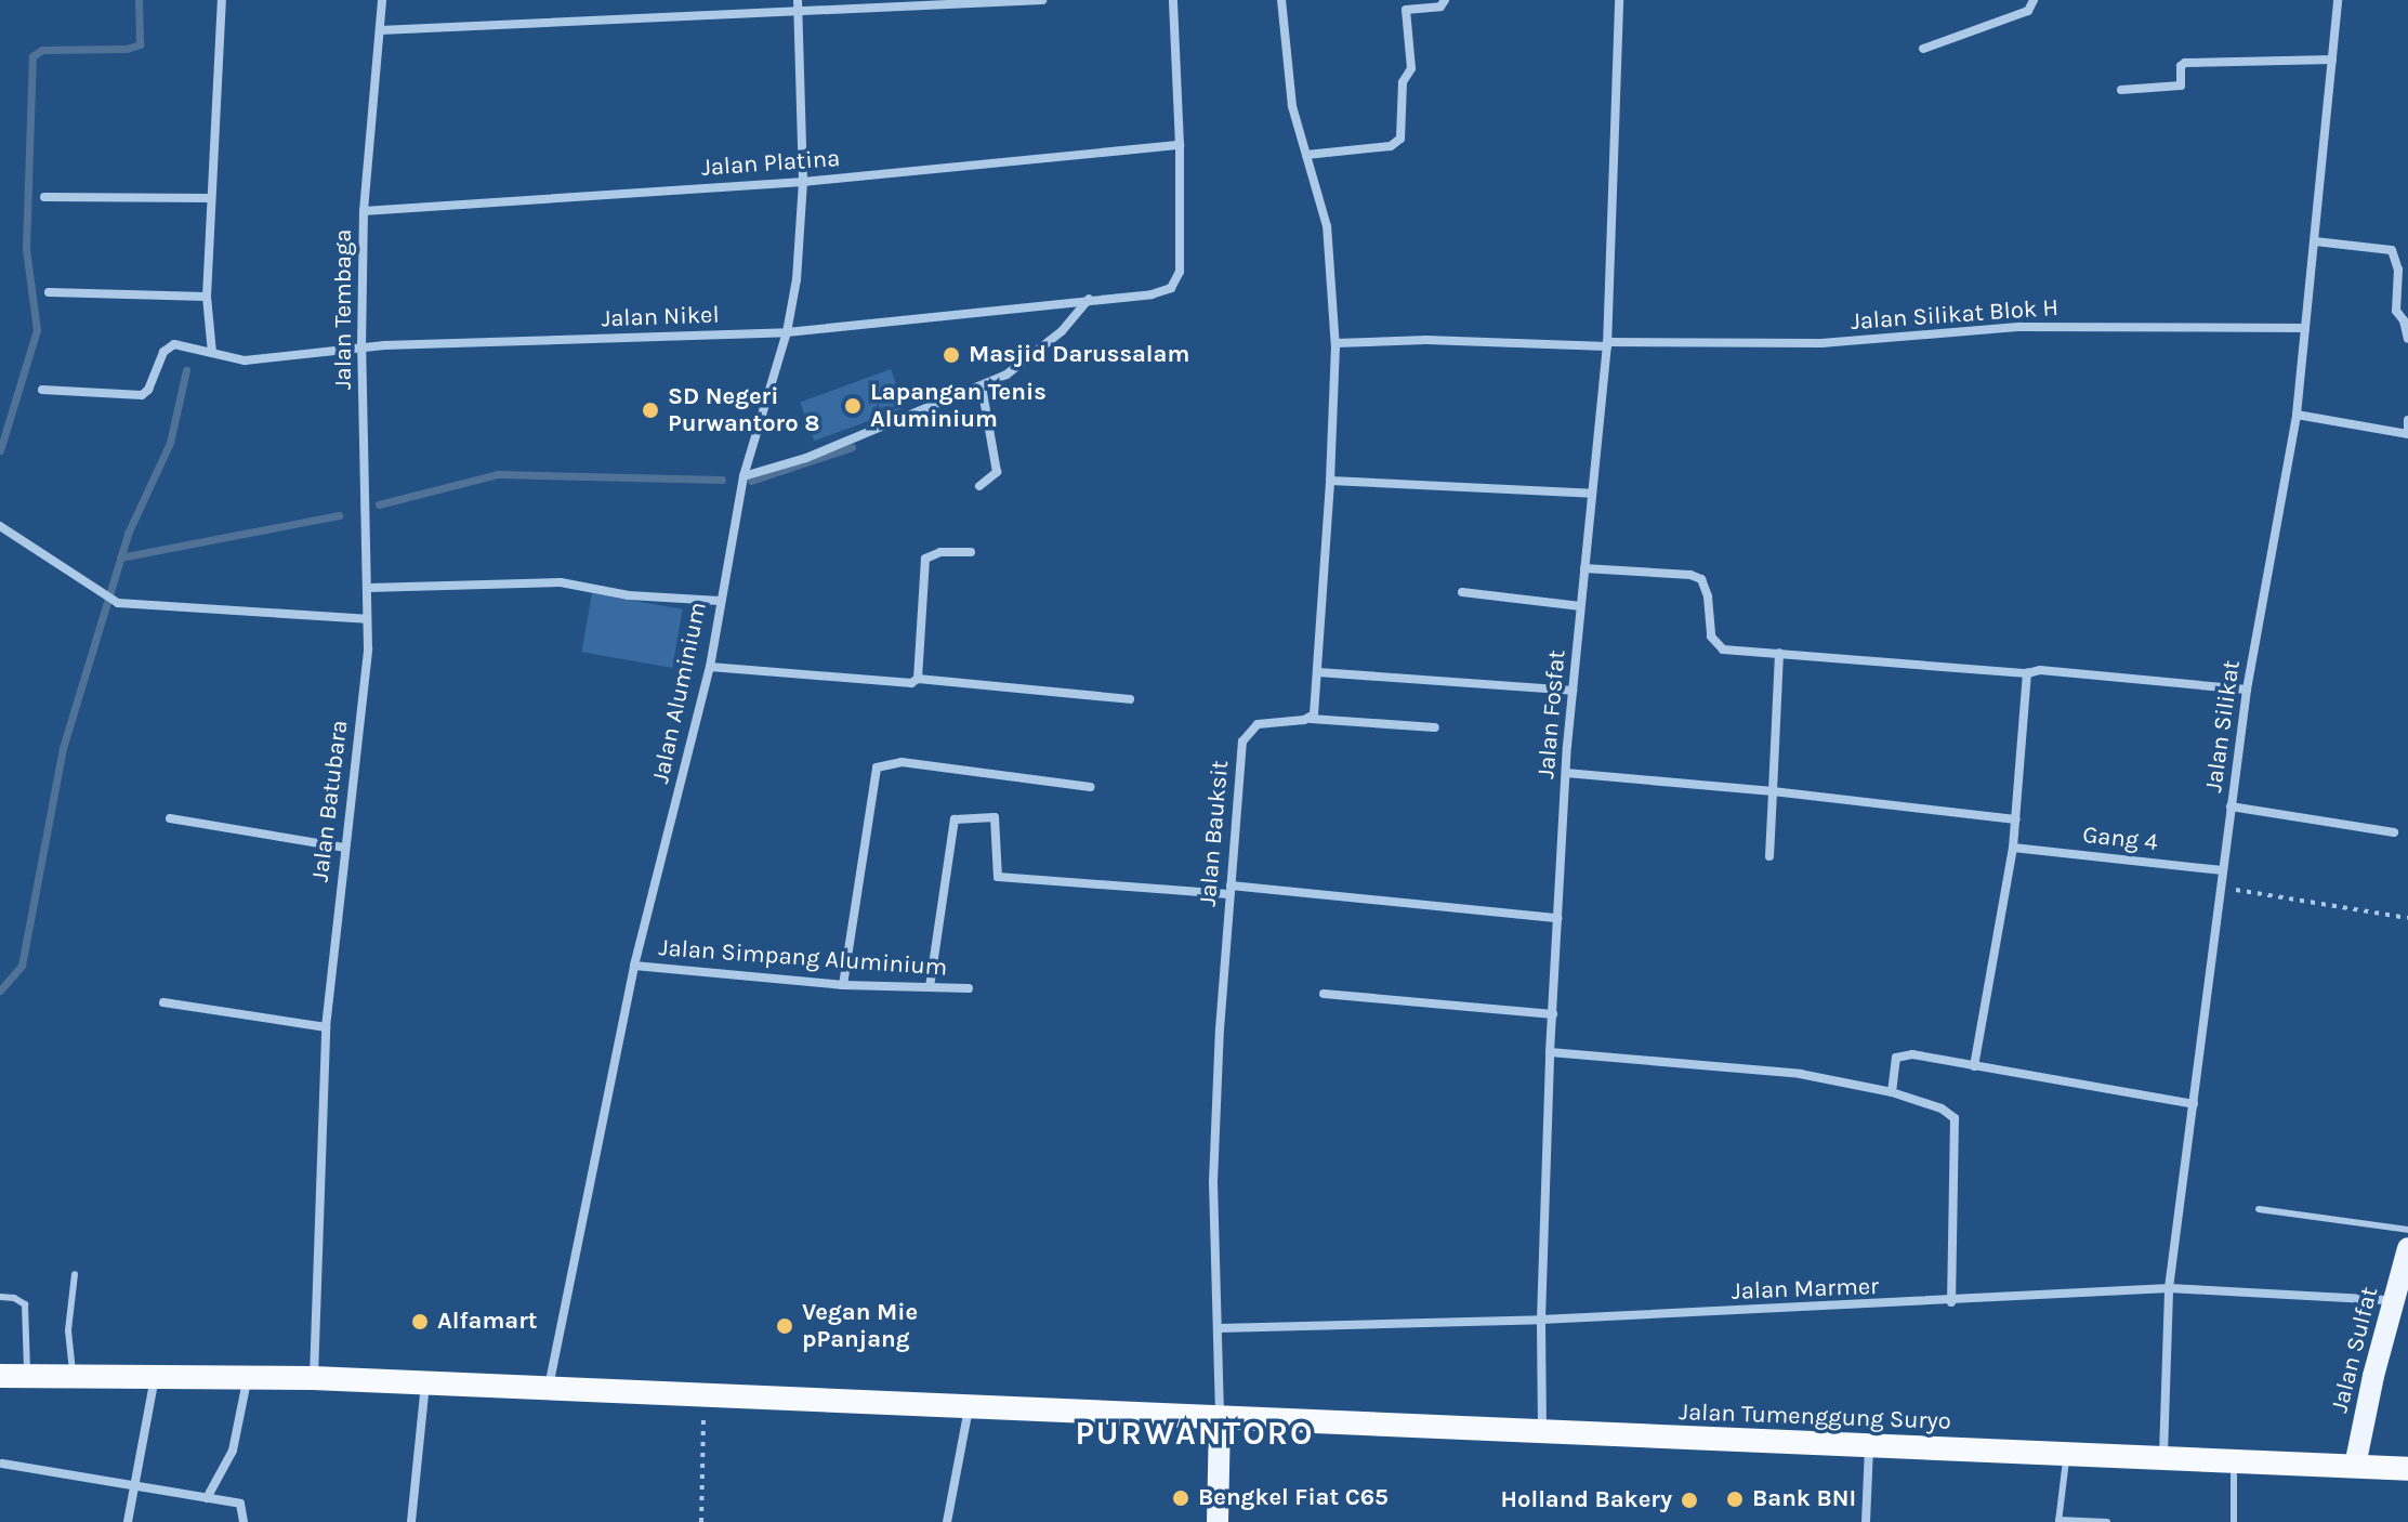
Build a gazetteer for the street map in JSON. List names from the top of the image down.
{
  "streets": {
    "highway": ["Jalan Tumenggung Suryo"],
    "main road": ["Jalan Sulfat"],
    "street": [
      "Jalan Platina",
      "Jalan Tembaga",
      "Jalan Silikat Blok H",
      "Jalan Nikel",
      "Jalan Aluminium",
      "Jalan Fosfat",
      "Jalan Silikat",
      "Jalan Batubara",
      "Jalan Bauksit",
      "Gang 4",
      "Jalan Simpang Aluminium",
      "Jalan Marmer"
    ]
  },
  "crossings": [
    ["Jalan Platina", "Jalan Tembaga"],
    ["Jalan Platina", "Jalan Nikel"],
    ["Jalan Platina", "Jalan Aluminium"],
    ["Jalan Tembaga", "Jalan Nikel"],
    ["Jalan Tembaga", "Jalan Batubara"],
    ["Jalan Silikat Blok H", "Jalan Fosfat"],
    ["Jalan Silikat Blok H", "Jalan Silikat"],
    ["Jalan Nikel", "Jalan Aluminium"],
    ["Jalan Aluminium", "Jalan Simpang Aluminium"],
    ["Jalan Aluminium", "Jalan Tumenggung Suryo"],
    ["Jalan Fosfat", "Jalan Marmer"],
    ["Jalan Fosfat", "Jalan Tumenggung Suryo"],
    ["Jalan Silikat", "Gang 4"],
    ["Jalan Silikat", "Jalan Marmer"],
    ["Jalan Silikat", "Jalan Tumenggung Suryo"],
    ["Jalan Batubara", "Jalan Tumenggung Suryo"],
    ["Jalan Bauksit", "Jalan Marmer"],
    ["Jalan Bauksit", "Jalan Tumenggung Suryo"],
    ["Jalan Marmer", "Jalan Sulfat"],
    ["Jalan Sulfat", "Jalan Tumenggung Suryo"]
  ],
  "districts": ["PURWANTORO"],
  "places": [
    "Masjid Darussalam",
    "Lapangan Tenis Aluminium",
    "SD Negeri Purwantoro 8",
    "Alfamart",
    "Vegan Mie pPanjang",
    "Bengkel Fiat C65",
    "Bank BNI",
    "Holland Bakery"
  ]
}
